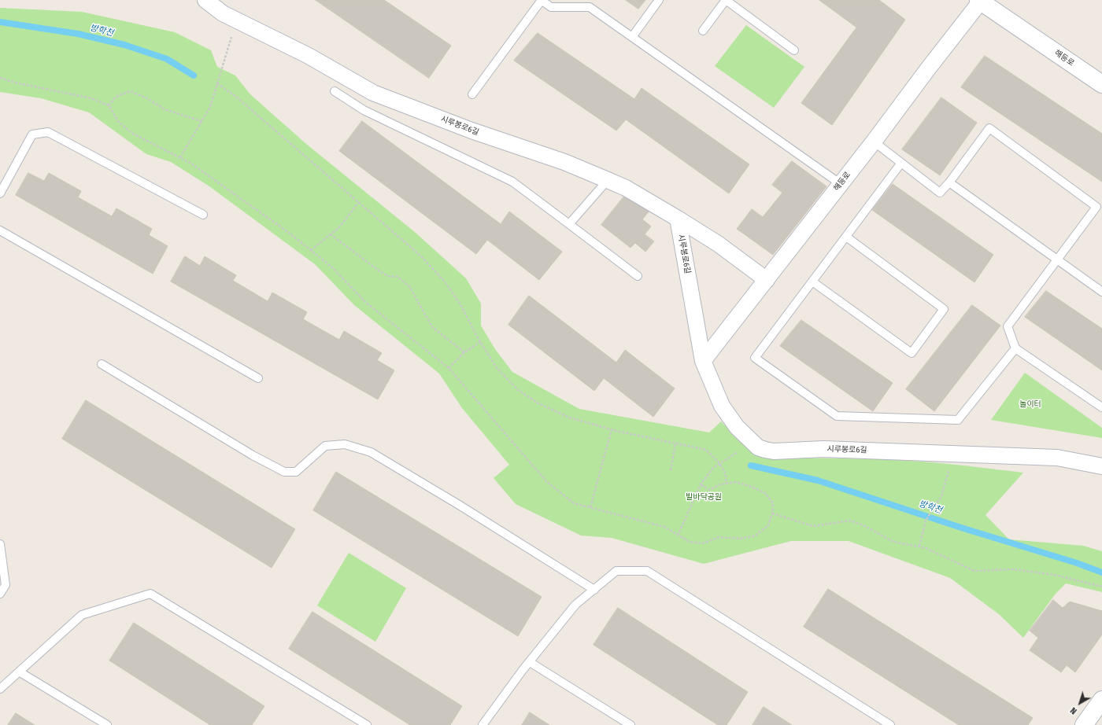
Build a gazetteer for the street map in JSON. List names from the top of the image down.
{
  "streets": {
    "main road": ["해등로"],
    "street": ["시루봉로6길"]
  },
  "crossings": [
    ["해등로", "시루봉로6길"]
  ],
  "water": ["방학천"],
  "parks": ["놀이터", "발바닥공원"],
  "north": "bottom left"
}
